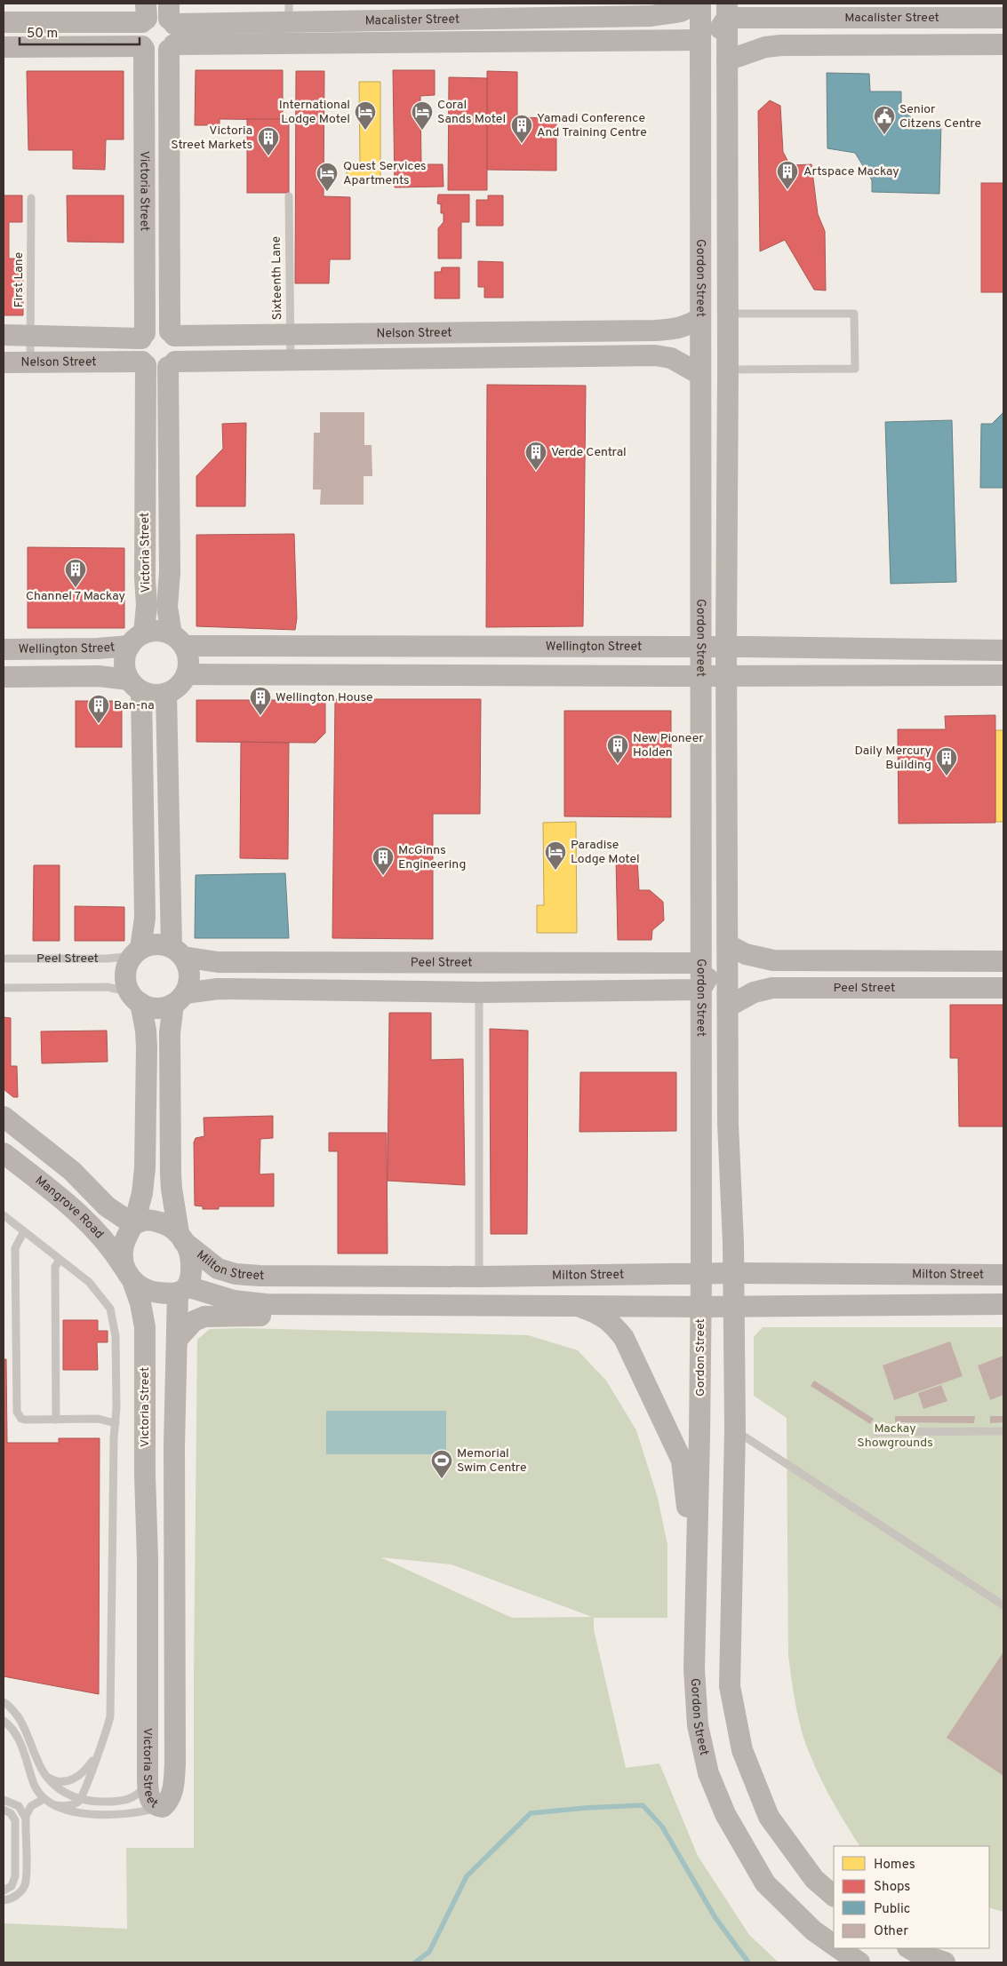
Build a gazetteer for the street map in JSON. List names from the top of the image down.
{
  "streets": {
    "street": [
      "Macalister Street",
      "Victoria Street",
      "Gordon Street",
      "Nelson Street",
      "Wellington Street",
      "Peel Street",
      "Mangrove Road",
      "Milton Street"
    ],
    "lane": ["Sixteenth Lane", "First Lane"]
  },
  "crossings": [
    ["Macalister Street", "Victoria Street"],
    ["Macalister Street", "Gordon Street"],
    ["Victoria Street", "Nelson Street"],
    ["Victoria Street", "Wellington Street"],
    ["Victoria Street", "Mangrove Road"],
    ["Victoria Street", "Milton Street"],
    ["Sixteenth Lane", "Nelson Street"],
    ["Gordon Street", "Nelson Street"],
    ["Gordon Street", "Wellington Street"],
    ["Gordon Street", "Peel Street"],
    ["Gordon Street", "Milton Street"],
    ["First Lane", "Nelson Street"],
    ["Mangrove Road", "Milton Street"]
  ],
  "parks": ["Mackay Showgrounds"],
  "places": {
    "hotel": [
      "International Lodge Motel",
      "Coral Sands Motel",
      "Quest Services Apartments",
      "Paradise Lodge Motel"
    ],
    "public building": ["Senior Citzens Centre"],
    "building": [
      "Yamadi Conference And Training Centre",
      "Victoria Street Markets",
      "Artspace Mackay",
      "Verde Central",
      "Channel 7 Mackay",
      "Wellington House",
      "Ban-na",
      "New Pioneer Holden",
      "Daily Mercury Building",
      "McGinns Engineering"
    ],
    "sports": ["Memorial Swim Centre"]
  },
  "legend": [
    "Homes",
    "Shops",
    "Public",
    "Other"
  ],
  "scale_bar": "50 m"
}
